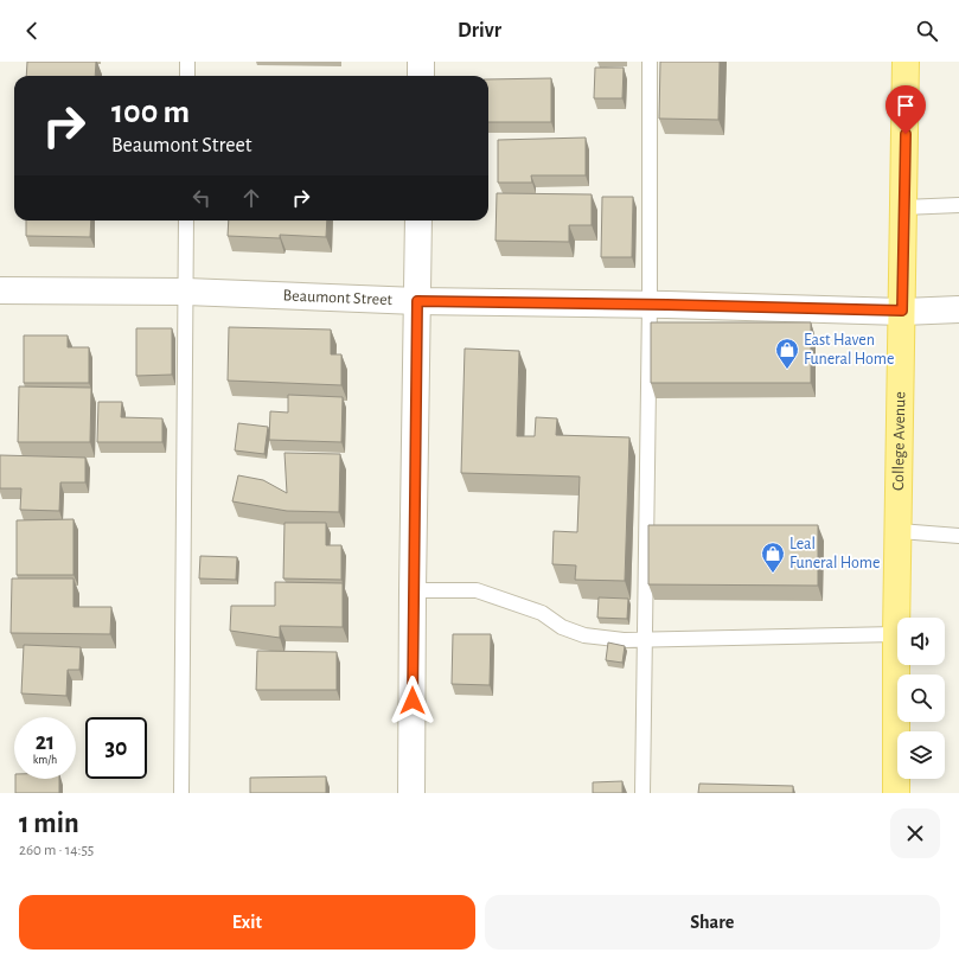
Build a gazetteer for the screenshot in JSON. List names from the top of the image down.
{
  "streets": {
    "main road": ["College Avenue"],
    "street": ["Beaumont Street"]
  },
  "crossings": [
    ["Beaumont Street", "College Avenue"]
  ],
  "places": {
    "shop": ["East Haven Funeral Home", "Leal Funeral Home"]
  },
  "page": {
    "header": "Drivr",
    "turn": ["100 m", "Beaumont Street"],
    "speed": "21 km/h",
    "limit": "30",
    "heading": ["1 min", "260 m · 14:55"],
    "buttons": ["Exit", "Share"]
  }
}
